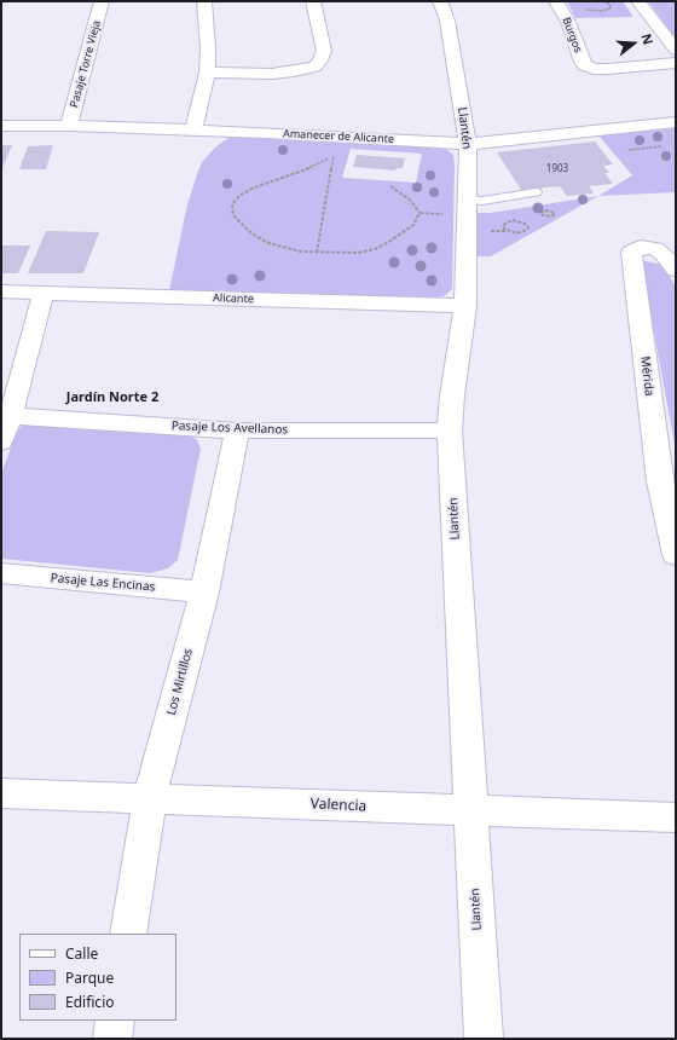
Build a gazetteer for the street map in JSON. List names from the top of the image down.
{
  "streets": {
    "street": [
      "Burgos",
      "Pasaje Torre Vieja",
      "Llantén",
      "Amanecer de Alicante",
      "Alicante",
      "Mérida",
      "Pasaje Los Avellanos",
      "Pasaje Las Encinas",
      "Los Mirtillos",
      "Valencia"
    ]
  },
  "crossings": [
    ["Pasaje Torre Vieja", "Amanecer de Alicante"],
    ["Llantén", "Amanecer de Alicante"],
    ["Llantén", "Alicante"],
    ["Llantén", "Pasaje Los Avellanos"],
    ["Llantén", "Valencia"],
    ["Pasaje Los Avellanos", "Los Mirtillos"],
    ["Pasaje Las Encinas", "Los Mirtillos"],
    ["Los Mirtillos", "Valencia"]
  ],
  "districts": ["Jardín Norte 2"],
  "house_numbers": ["1903"],
  "legend": ["Calle", "Parque", "Edificio"],
  "north": "right"
}
